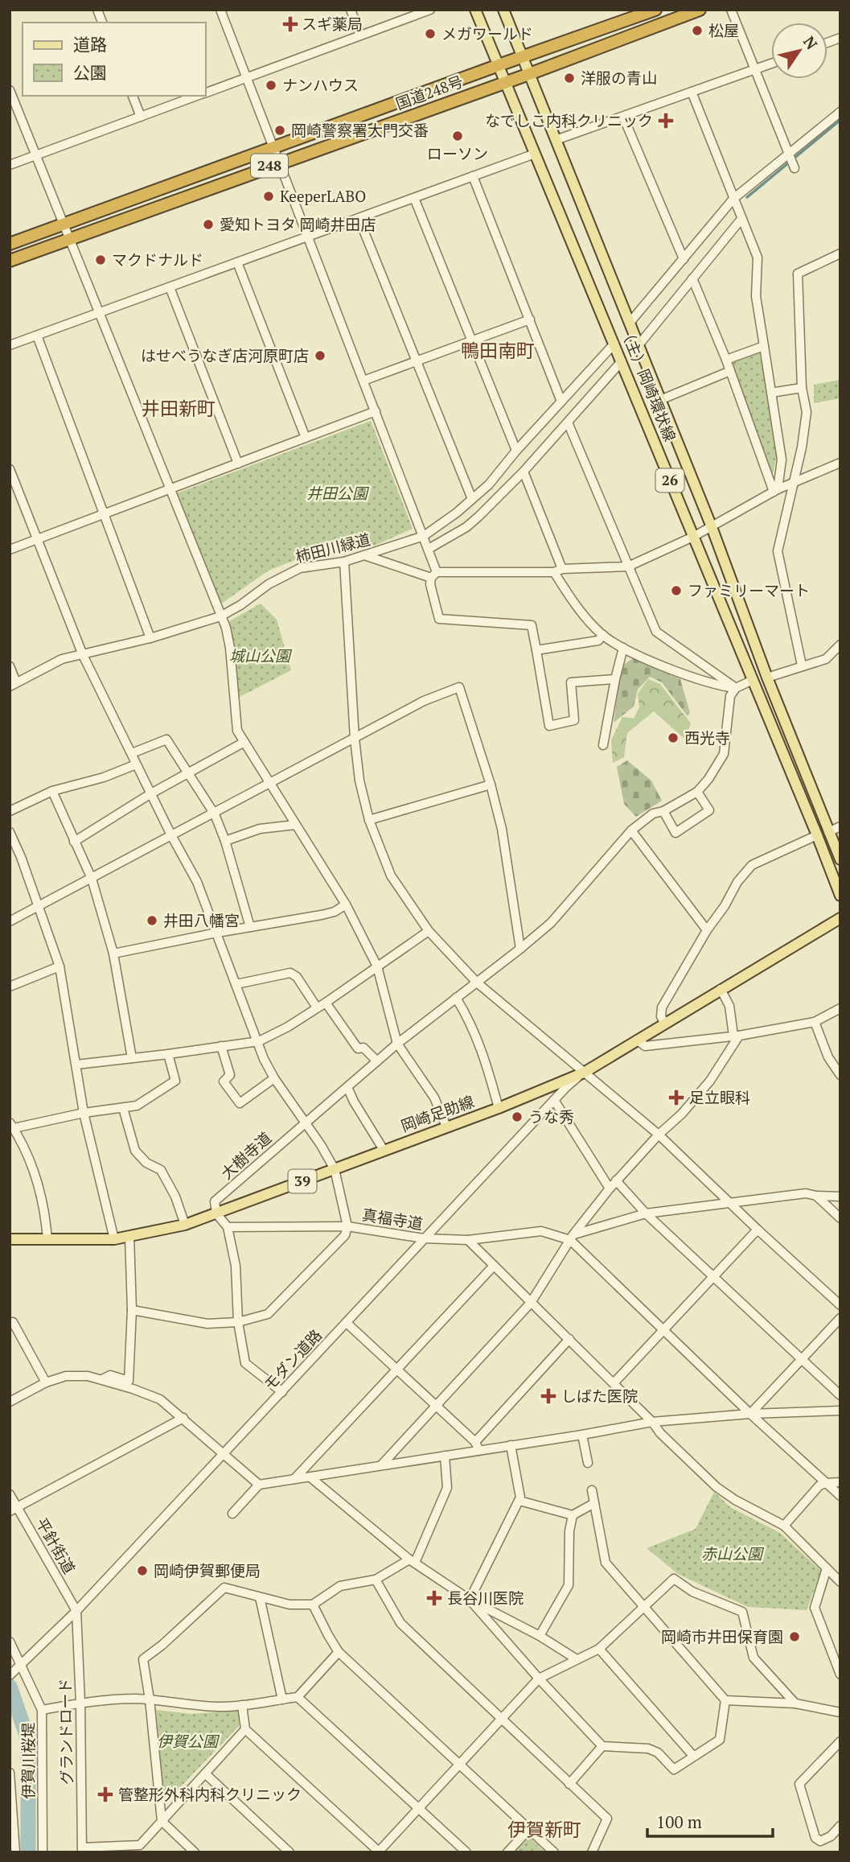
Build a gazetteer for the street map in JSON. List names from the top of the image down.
{
  "streets": {
    "highway": ["国道248号", "248"],
    "main road": [
      "（主）岡崎環状線",
      "26",
      "岡崎足助線",
      "39"
    ],
    "street": [
      "柿田川緑道",
      "大樹寺道",
      "真福寺道",
      "モダン道路",
      "平針街道",
      "グランドロード",
      "伊賀川桜堤"
    ]
  },
  "crossings": [
    ["国道248号", "（主）岡崎環状線"],
    ["（主）岡崎環状線", "柿田川緑道"],
    ["岡崎足助線", "大樹寺道"],
    ["岡崎足助線", "モダン道路"],
    ["真福寺道", "モダン道路"],
    ["モダン道路", "平針街道"],
    ["モダン道路", "グランドロード"],
    ["モダン道路", "伊賀川桜堤"],
    ["平針街道", "グランドロード"]
  ],
  "districts": ["鴨田南町", "井田新町", "伊賀新町"],
  "parks": [
    "井田公園",
    "城山公園",
    "赤山公園",
    "伊賀公園"
  ],
  "places": {
    "health": [
      "スギ薬局",
      "なでしこ内科クリニック",
      "足立眼科",
      "しばた医院",
      "長谷川医院",
      "管整形外科内科クリニック"
    ],
    "other": [
      "松屋",
      "メガワールド",
      "洋服の青山",
      "ナンハウス",
      "岡崎警察署大門交番",
      "ローソン",
      "KeeperLABO",
      "愛知トヨタ 岡崎井田店",
      "マクドナルド",
      "はせべうなぎ店河原町店",
      "ファミリーマート",
      "西光寺",
      "井田八幡宮",
      "うな秀",
      "岡崎伊賀郵便局",
      "岡崎市井田保育園"
    ]
  },
  "legend": ["道路", "公園"],
  "scale_bar": "100 m",
  "north": "top right"
}
